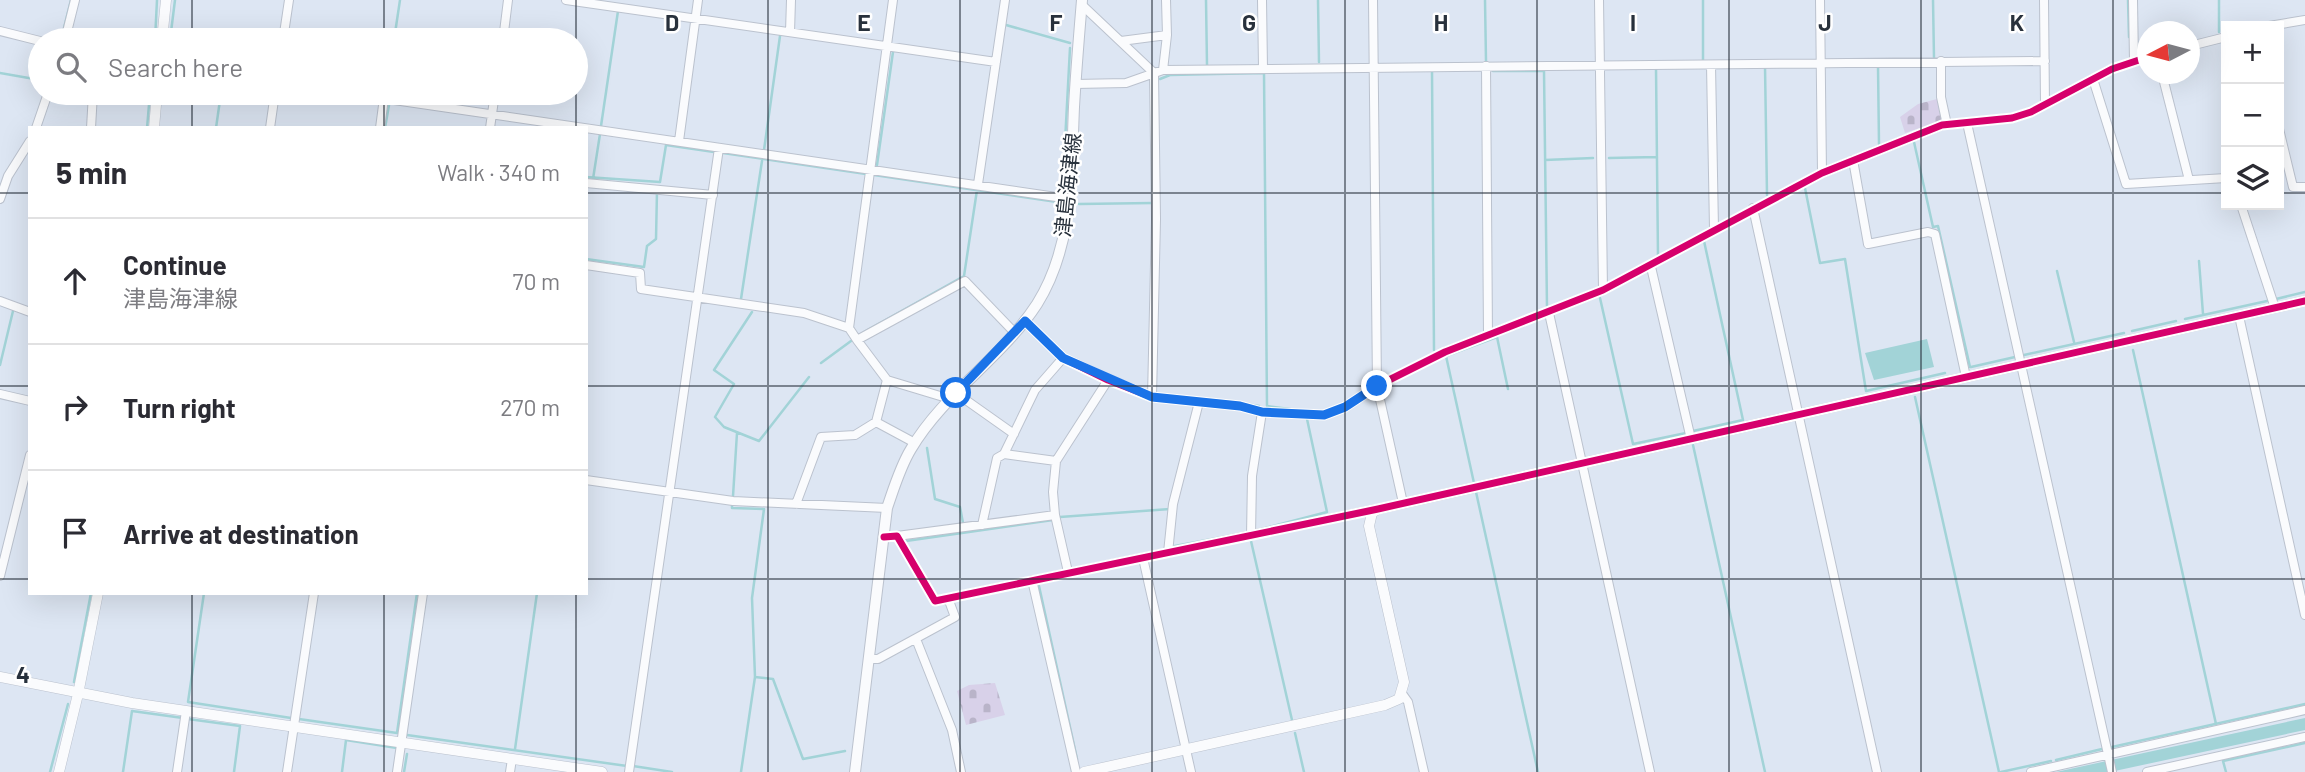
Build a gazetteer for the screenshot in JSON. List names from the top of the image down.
{
  "streets": {
    "main road": ["津島海津線"]
  },
  "north": "left",
  "page": {
    "map_buttons": ["+", "−"],
    "search": "Search here",
    "heading": ["5 min", "Walk · 340 m"],
    "list": [
      ["Continue", "津島海津線", "70 m"],
      ["Turn right", "270 m"],
      "Arrive at destination"
    ]
  },
  "grid": {
    "columns": [
      "D",
      "E",
      "F",
      "G",
      "H",
      "I",
      "J",
      "K"
    ],
    "rows": ["4"]
  }
}
